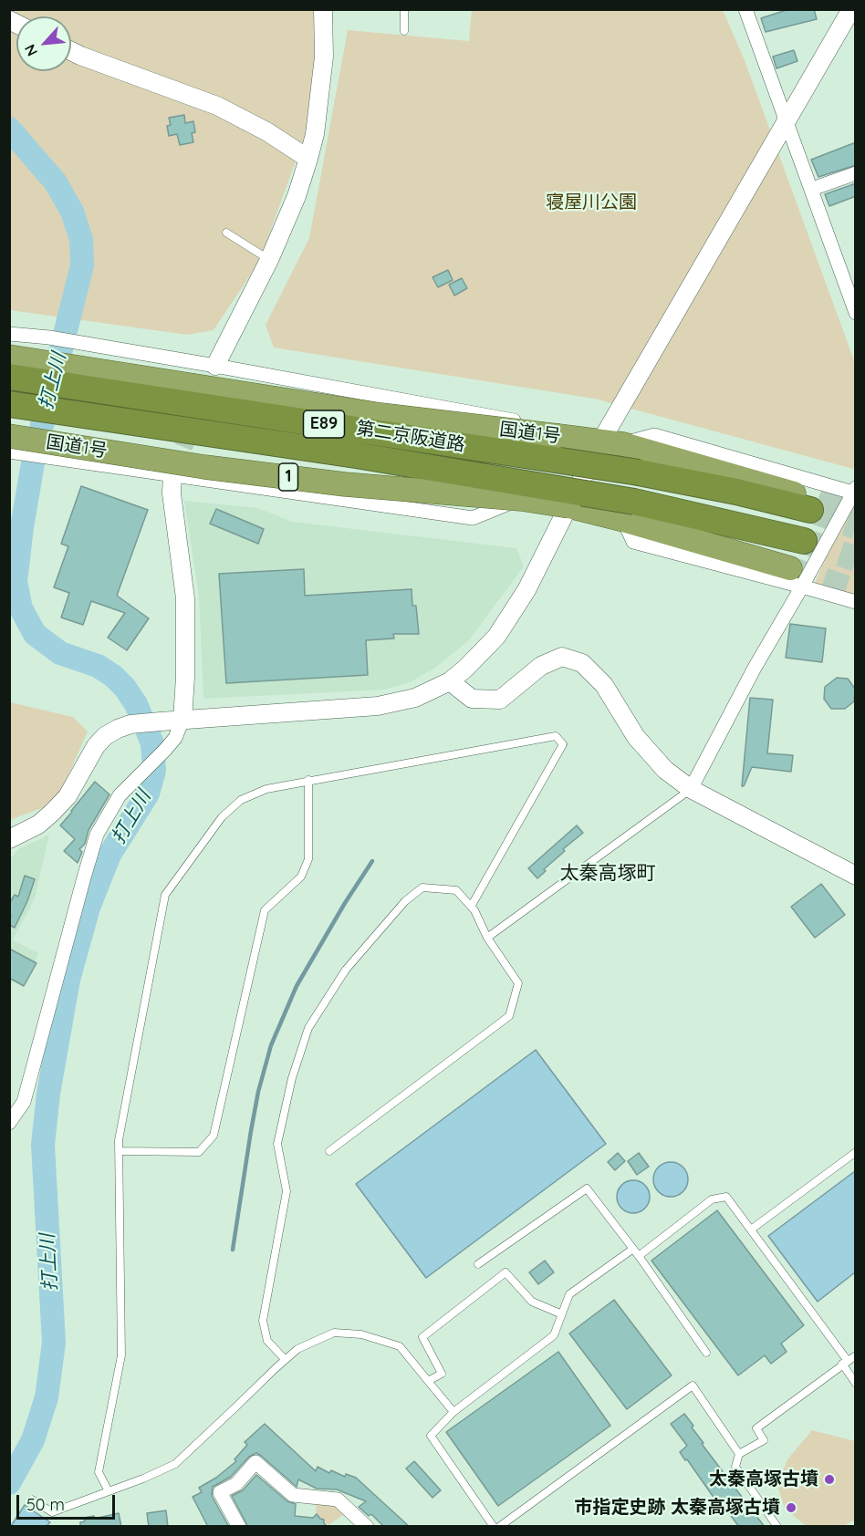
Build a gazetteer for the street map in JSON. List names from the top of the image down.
{
  "streets": {
    "highway": [
      "E89",
      "国道1号",
      "第二京阪道路",
      "1"
    ]
  },
  "crossings": [
    ["国道1号", "第二京阪道路"]
  ],
  "districts": ["太秦高塚町"],
  "water": ["打上川"],
  "parks": ["寝屋川公園"],
  "places": ["太秦高塚古墳", "市指定史跡 太秦高塚古墳"],
  "scale_bar": "50 m",
  "north": "bottom left"
}
